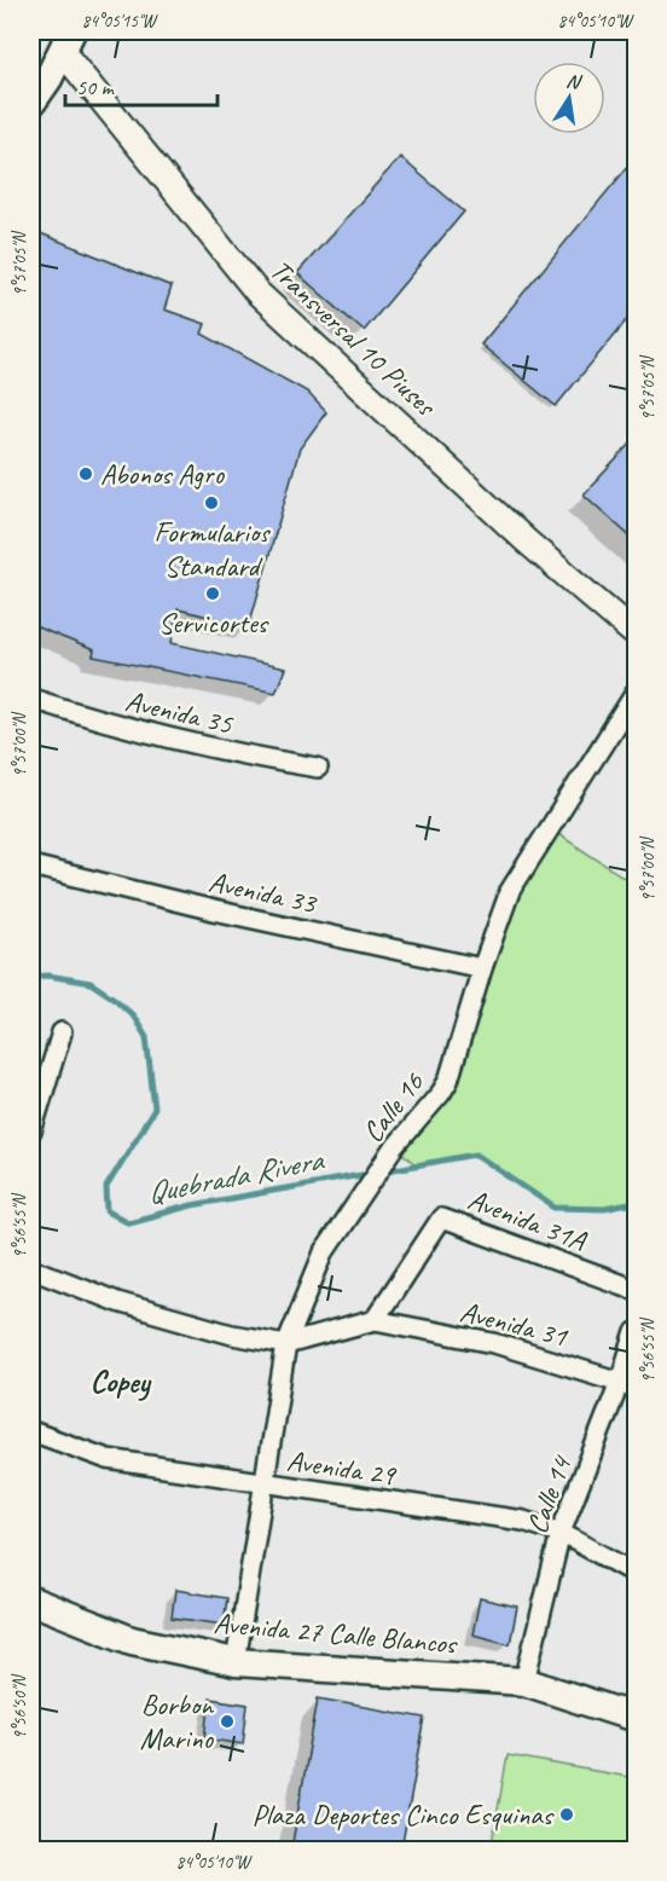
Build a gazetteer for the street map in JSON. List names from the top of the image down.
{
  "streets": {
    "main road": ["Avenida 27 Calle Blancos"],
    "street": [
      "Transversal 10 Piuses",
      "Avenida 35",
      "Avenida 33",
      "Calle 16",
      "Avenida 31A",
      "Avenida 31",
      "Avenida 29",
      "Calle 14"
    ]
  },
  "crossings": [
    ["Avenida 33", "Calle 16"],
    ["Calle 16", "Avenida 29"],
    ["Calle 16", "Avenida 27 Calle Blancos"],
    ["Avenida 31A", "Avenida 31"],
    ["Avenida 31", "Calle 14"],
    ["Avenida 29", "Calle 14"],
    ["Calle 14", "Avenida 27 Calle Blancos"]
  ],
  "districts": ["Copey"],
  "water": ["Quebrada Rivera"],
  "places": [
    "Abonos Agro",
    "Formularios Standard",
    "Servicortes",
    "Borbon Marino",
    "Plaza Deportes Cinco Esquinas"
  ],
  "scale_bar": "50 m",
  "north": "top",
  "coordinates": [
    "84°05'15\"W",
    "84°05'10\"W",
    "9°57'05\"N",
    "9°57'00\"N",
    "9°56'55\"N",
    "9°56'50\"N"
  ]
}
